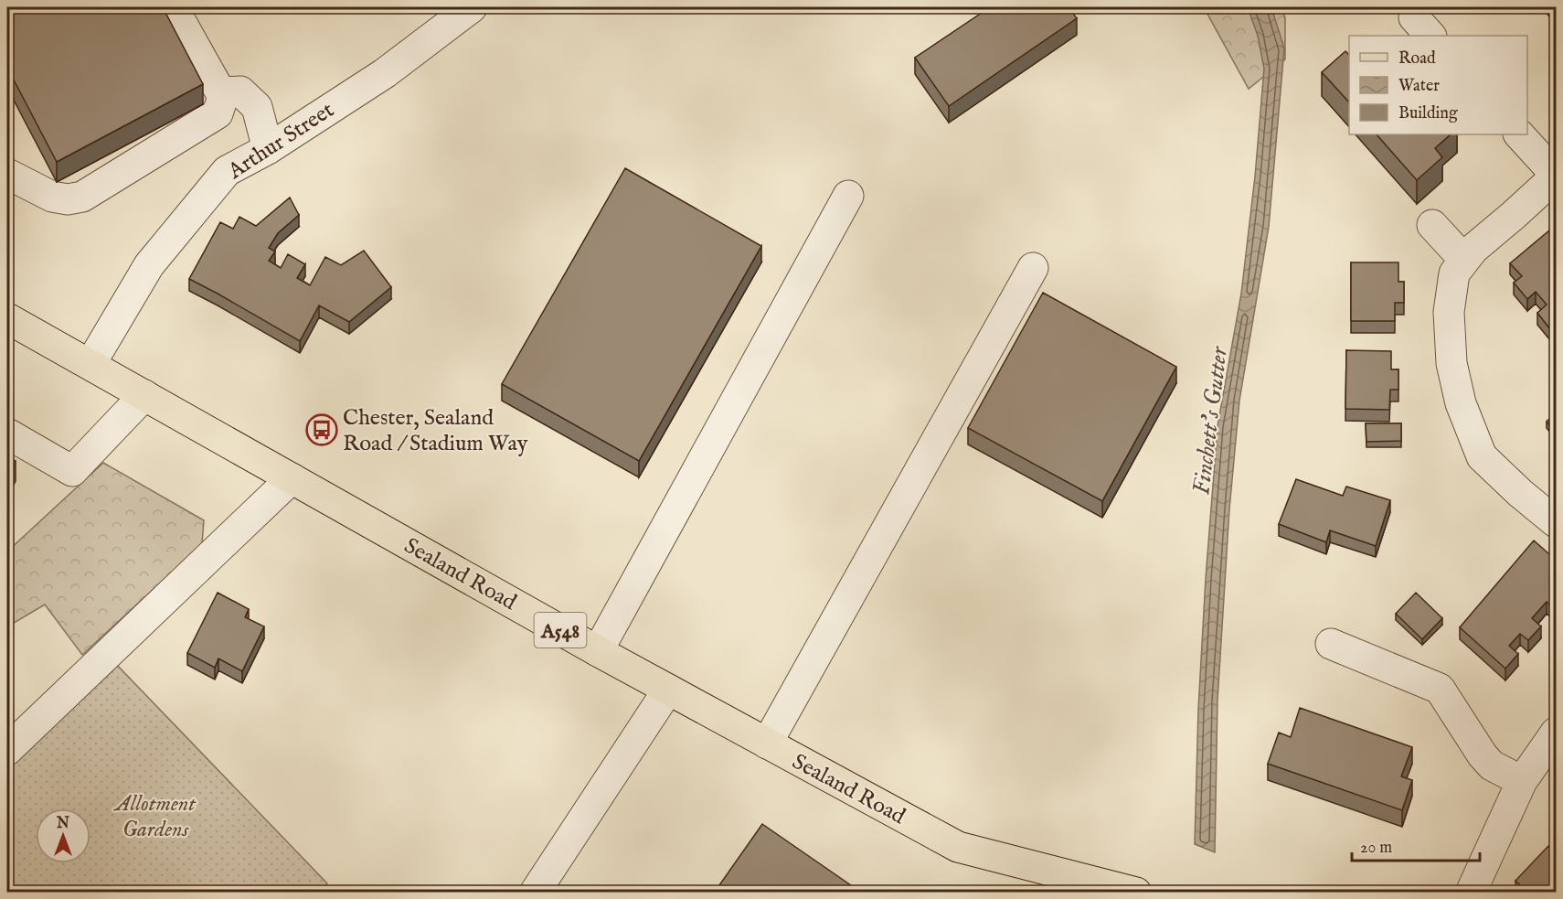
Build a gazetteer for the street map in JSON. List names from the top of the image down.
{
  "streets": {
    "main road": ["Sealand Road", "A548"],
    "street": ["Arthur Street"]
  },
  "crossings": [
    ["Arthur Street", "Sealand Road"]
  ],
  "water": ["Finchett's Gutter"],
  "parks": ["Allotment Gardens"],
  "places": {
    "bus stop": ["Chester, Sealand Road / Stadium Way"]
  },
  "legend": ["Road", "Water", "Building"],
  "scale_bar": "20 m",
  "north": "top"
}
